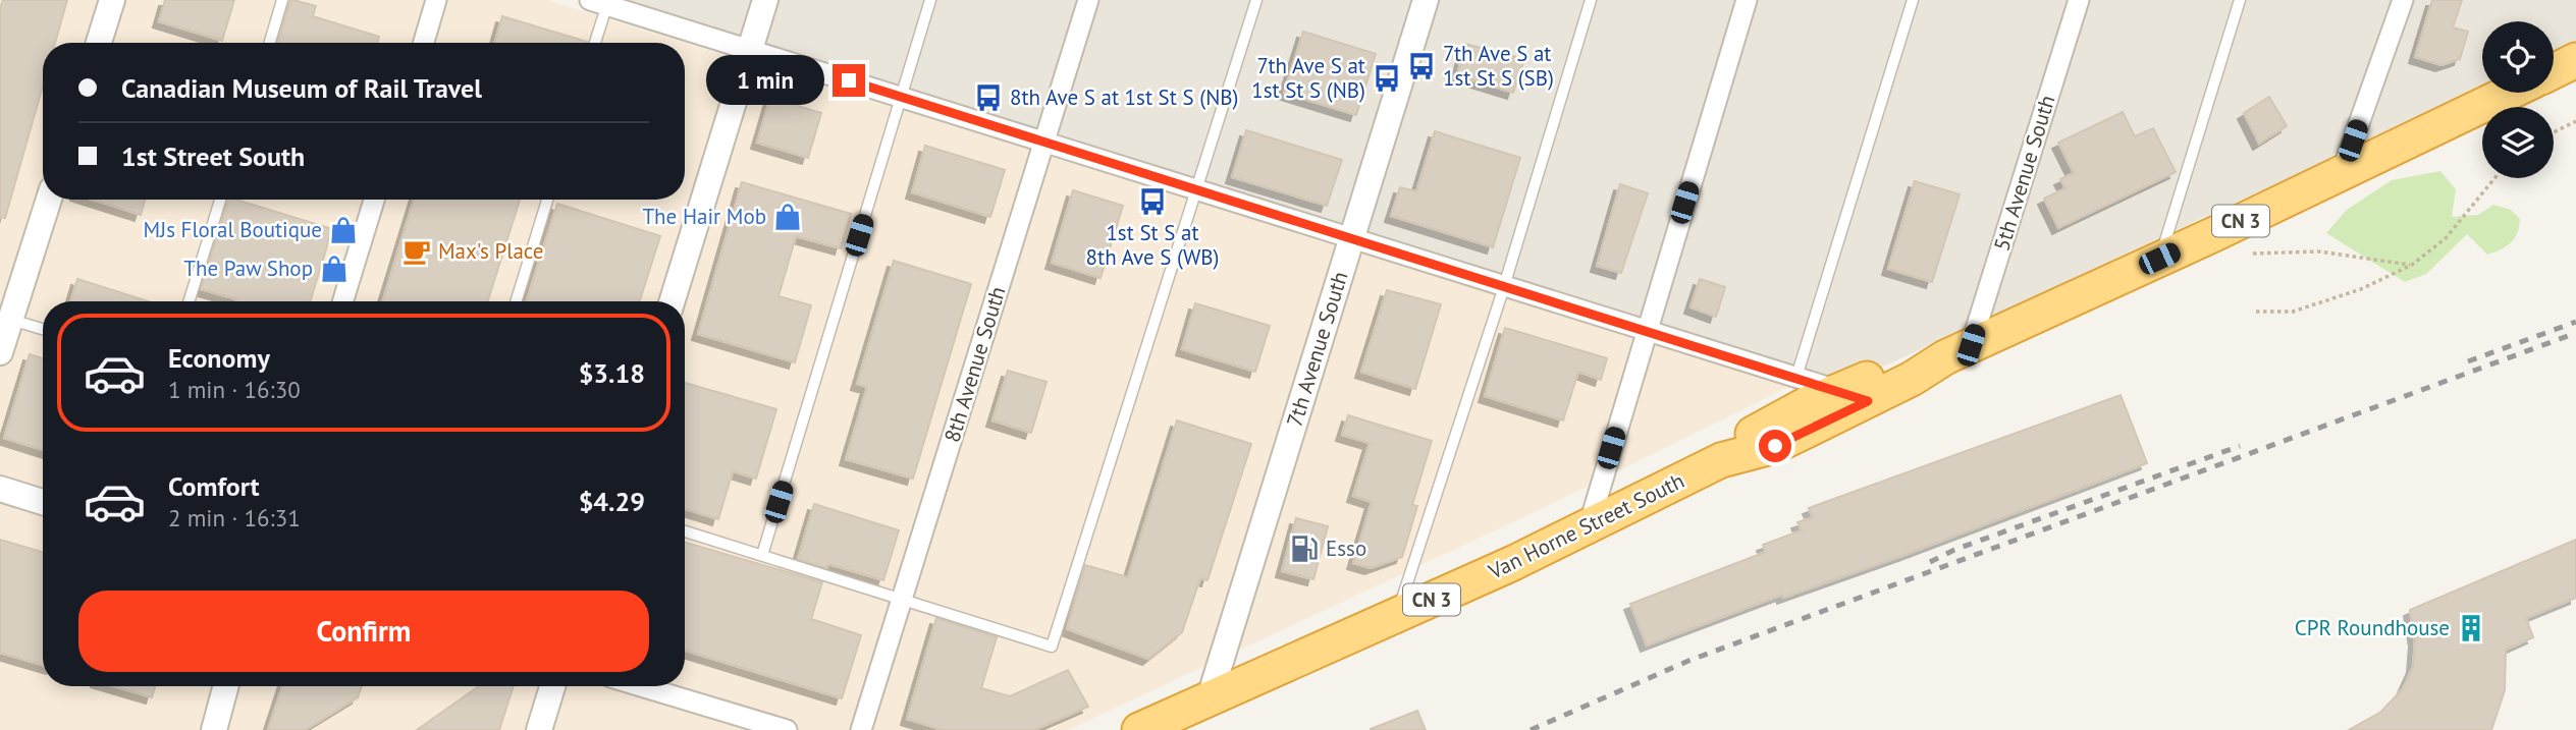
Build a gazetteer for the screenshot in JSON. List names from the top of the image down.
{
  "streets": {
    "highway": ["CN 3", "Van Horne Street South"],
    "street": ["5th Avenue South", "7th Avenue South", "8th Avenue South"]
  },
  "crossings": [
    ["5th Avenue South", "Van Horne Street South"],
    ["7th Avenue South", "Van Horne Street South"]
  ],
  "places": {
    "bus stop": [
      "7th Ave S at 1st St S (SB)",
      "7th Ave S at 1st St S (NB)",
      "8th Ave S at 1st St S (NB)",
      "1st St S at 8th Ave S (WB)"
    ],
    "shop": ["The Hair Mob", "MJs Floral Boutique", "The Paw Shop"],
    "cafe": ["Max's Place"],
    "fuel station": ["Esso"],
    "building": ["CPR Roundhouse"]
  },
  "page": {
    "banner": ["Canadian Museum of Rail Travel", "1st Street South"],
    "bubble": "1 min",
    "list": [
      {
        "name": "Economy",
        "note": "1 min · 16:30",
        "value": "$3.18"
      },
      {
        "name": "Comfort",
        "note": "2 min · 16:31",
        "value": "$4.29"
      }
    ],
    "buttons": "Confirm"
  }
}
